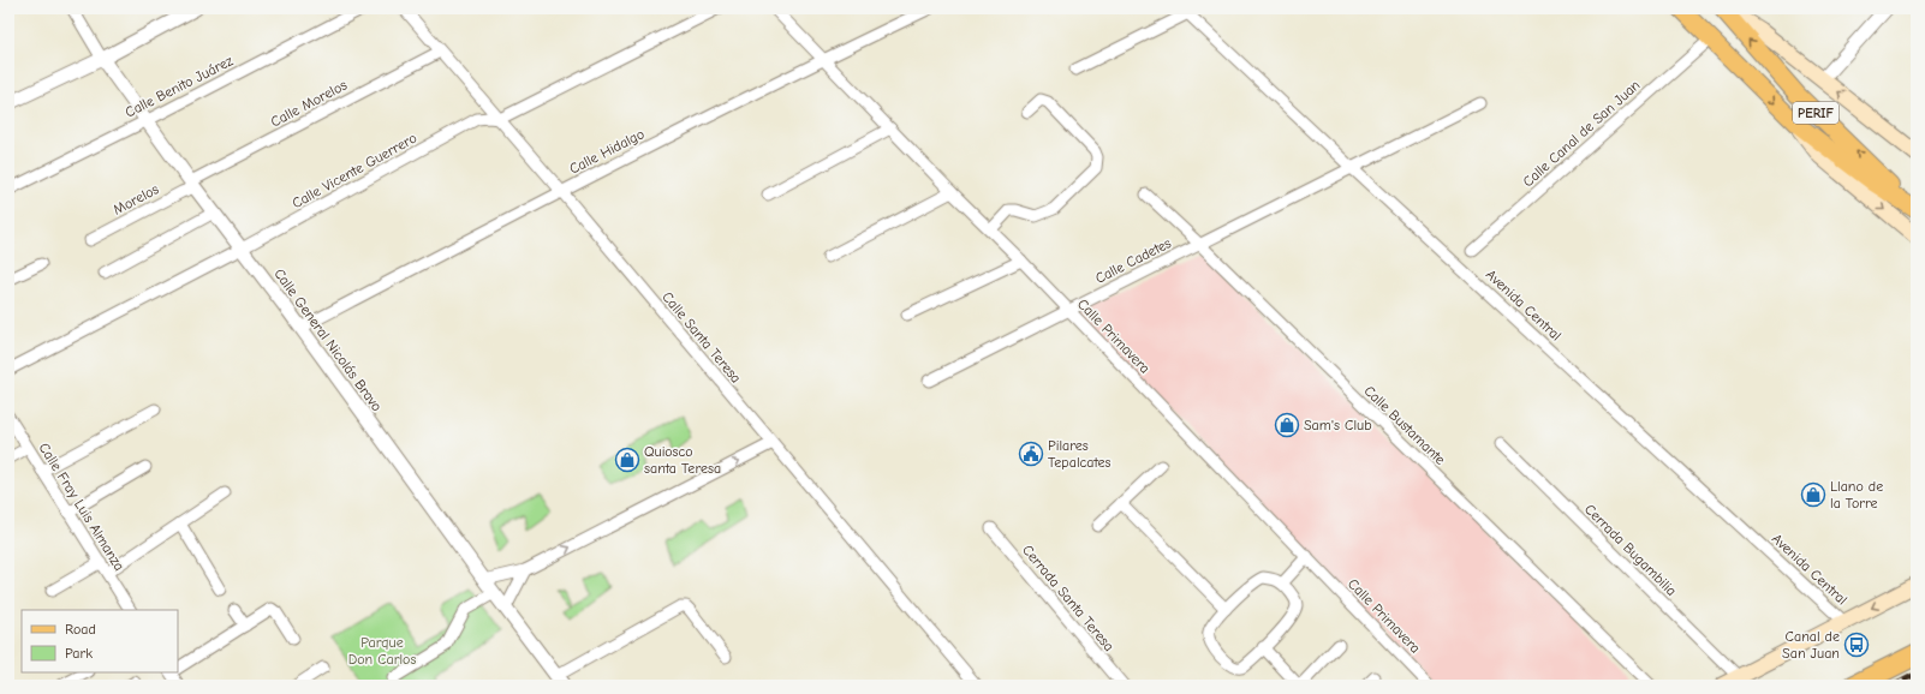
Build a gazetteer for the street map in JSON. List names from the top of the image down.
{
  "streets": {
    "main road": ["PERIF"],
    "street": [
      "Calle Benito Juárez",
      "Calle Morelos",
      "Calle Canal de San Juan",
      "Calle Hidalgo",
      "Calle Vicente Guerrero",
      "Morelos",
      "Calle Cadetes",
      "Avenida Central",
      "Calle Primavera",
      "Calle Santa Teresa",
      "Calle General Nicolás Bravo",
      "Calle Bustamante",
      "Calle Fray Luis Almanza",
      "Cerrada Bugambilia",
      "Cerrada Santa Teresa"
    ]
  },
  "crossings": [
    ["Calle Benito Juárez", "Calle General Nicolás Bravo"],
    ["Calle Morelos", "Morelos"],
    ["Calle Morelos", "Calle Santa Teresa"],
    ["Calle Morelos", "Calle General Nicolás Bravo"],
    ["PERIF", "Calle Canal de San Juan"],
    ["Calle Hidalgo", "Calle Primavera"],
    ["Calle Hidalgo", "Calle Santa Teresa"],
    ["Calle Hidalgo", "Calle General Nicolás Bravo"],
    ["Calle Vicente Guerrero", "Calle Santa Teresa"],
    ["Calle Vicente Guerrero", "Calle General Nicolás Bravo"],
    ["Morelos", "Calle General Nicolás Bravo"],
    ["Calle Cadetes", "Avenida Central"],
    ["Calle Cadetes", "Calle Primavera"],
    ["Calle Cadetes", "Calle Bustamante"]
  ],
  "parks": ["Parque Don Carlos"],
  "places": {
    "shop": ["Sam's Club", "Quiosco santa Teresa", "Llano de la Torre"],
    "public building": ["Pilares Tepalcates"],
    "bus stop": ["Canal de San Juan"]
  },
  "legend": ["Road", "Park"]
}
